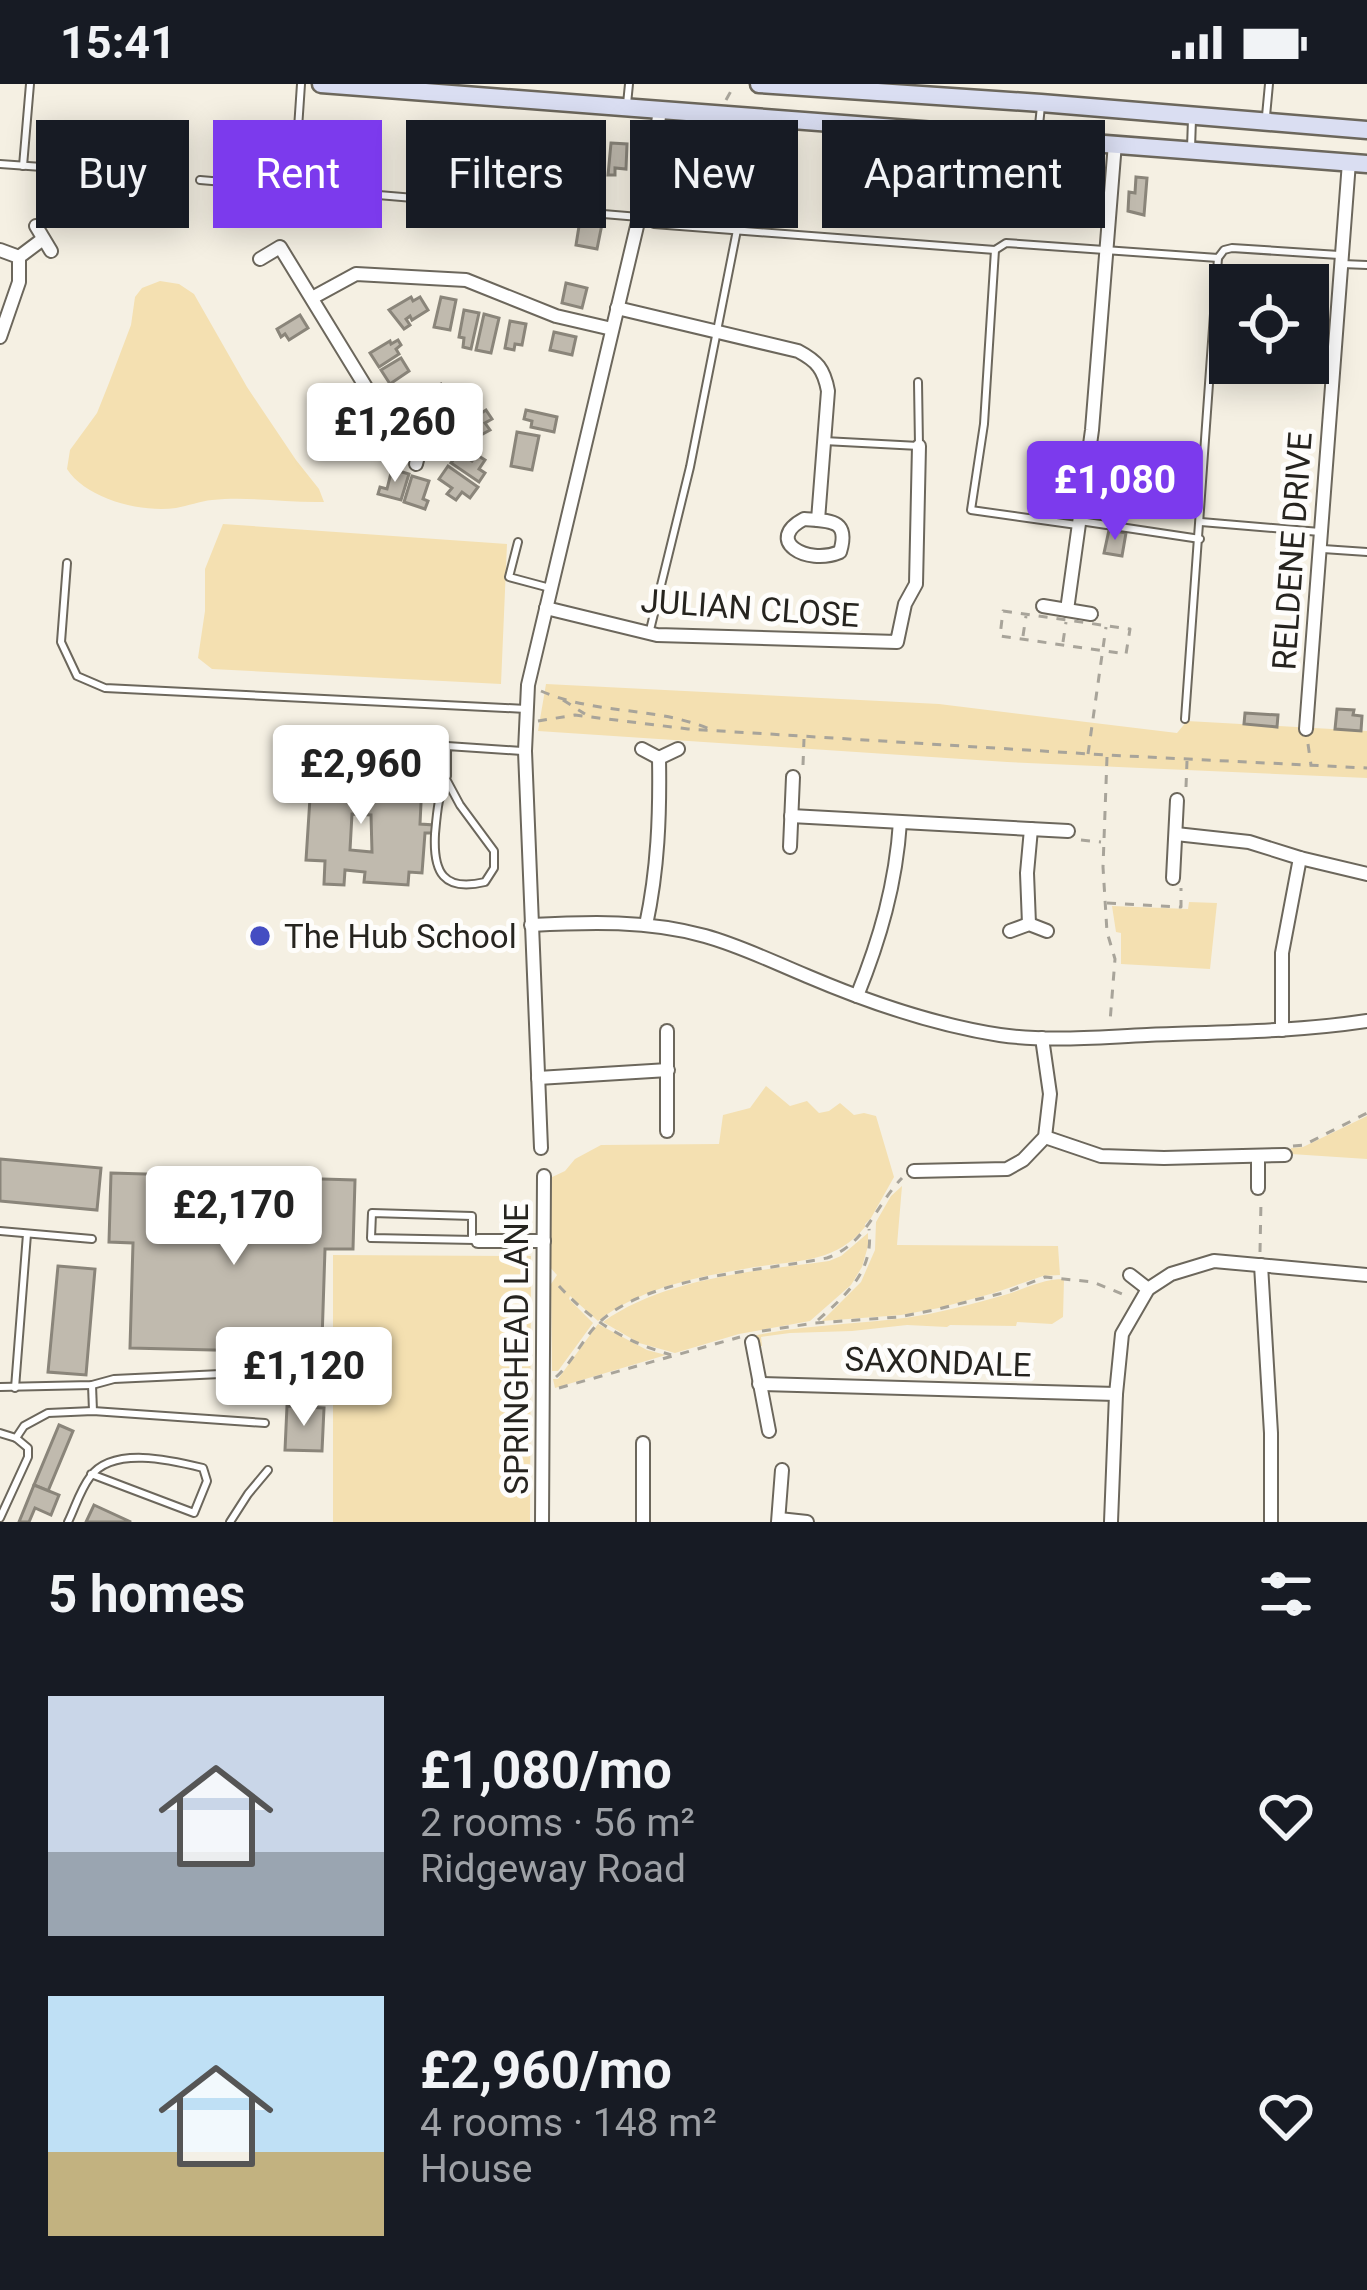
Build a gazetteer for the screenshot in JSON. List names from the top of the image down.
{
  "streets": {
    "street": [
      "RELDENE DRIVE",
      "JULIAN CLOSE",
      "SPRINGHEAD LANE",
      "SAXONDALE"
    ]
  },
  "places": ["The Hub School"],
  "page": {
    "status": "15:41",
    "chip": [
      "Buy",
      "Rent",
      "Filters",
      "New",
      "Apartment"
    ],
    "price": [
      "£1,260",
      "£1,080",
      "£2,960",
      "£2,170",
      "£1,120"
    ],
    "heading": "5 homes",
    "list": [
      {
        "name": "£1,080/mo",
        "note": "2 rooms · 56 m² · Ridgeway Road"
      },
      {
        "name": "£2,960/mo",
        "note": "4 rooms · 148 m² · House"
      }
    ]
  }
}
